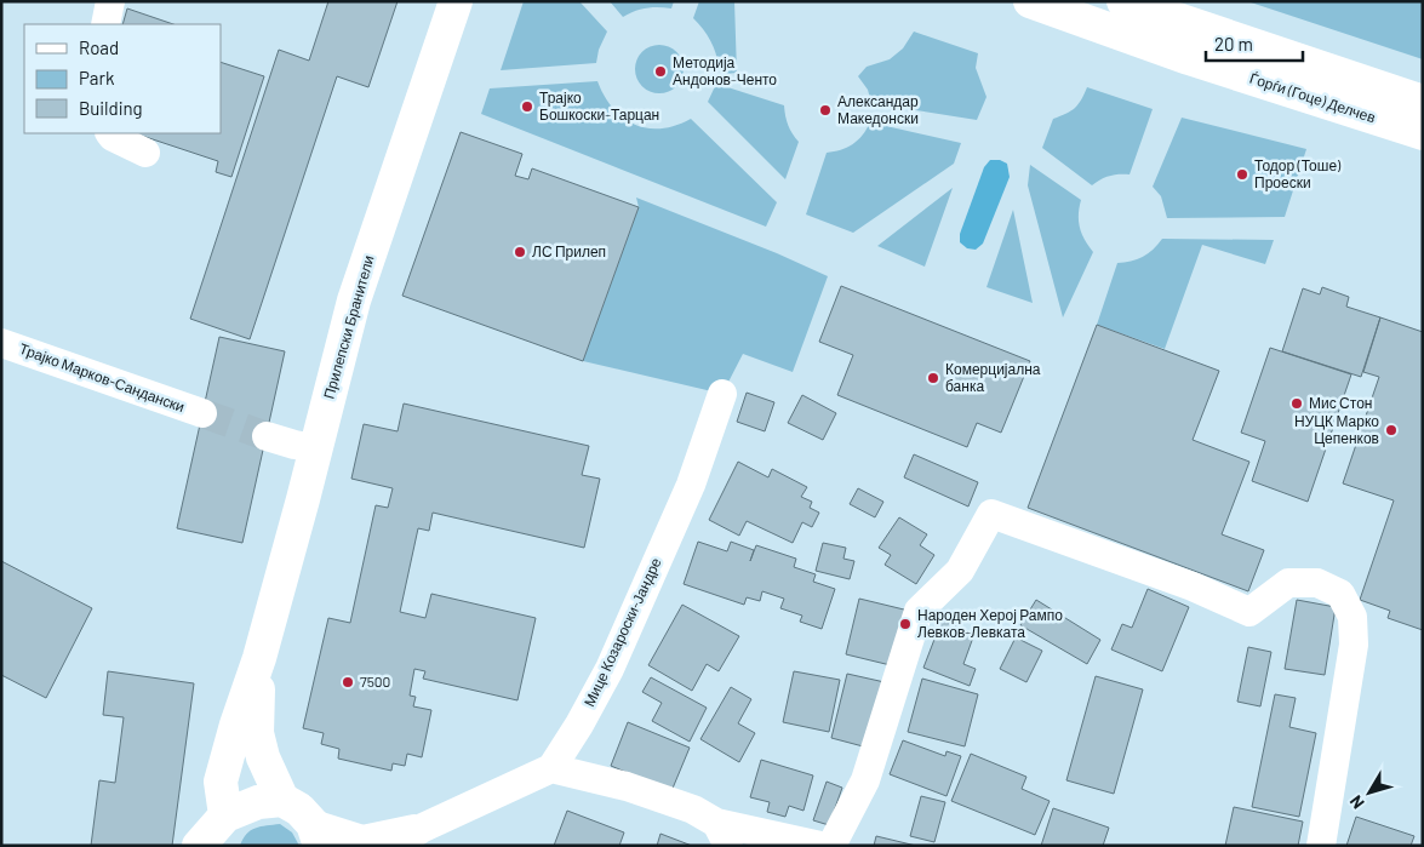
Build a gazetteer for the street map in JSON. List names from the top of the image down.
{
  "streets": {
    "street": [
      "Ѓорѓи (Гоце) Делчев",
      "Прилепски Бранители",
      "Трајко Марков-Сандански",
      "Мице Козароски-Јандре"
    ]
  },
  "places": [
    "Методија Андонов-Ченто",
    "Трајко Бошкоски-Тарцан",
    "Александар Македонски",
    "Тодор (Тоше) Проески",
    "ЛС Прилеп",
    "Комерцијална банка",
    "Мис Стон",
    "НУЦК Марко Цепенков",
    "Народен Херој Рампо Левков-Левката",
    "7500"
  ],
  "legend": ["Road", "Park", "Building"],
  "scale_bar": "20 m",
  "north": "bottom left"
}
